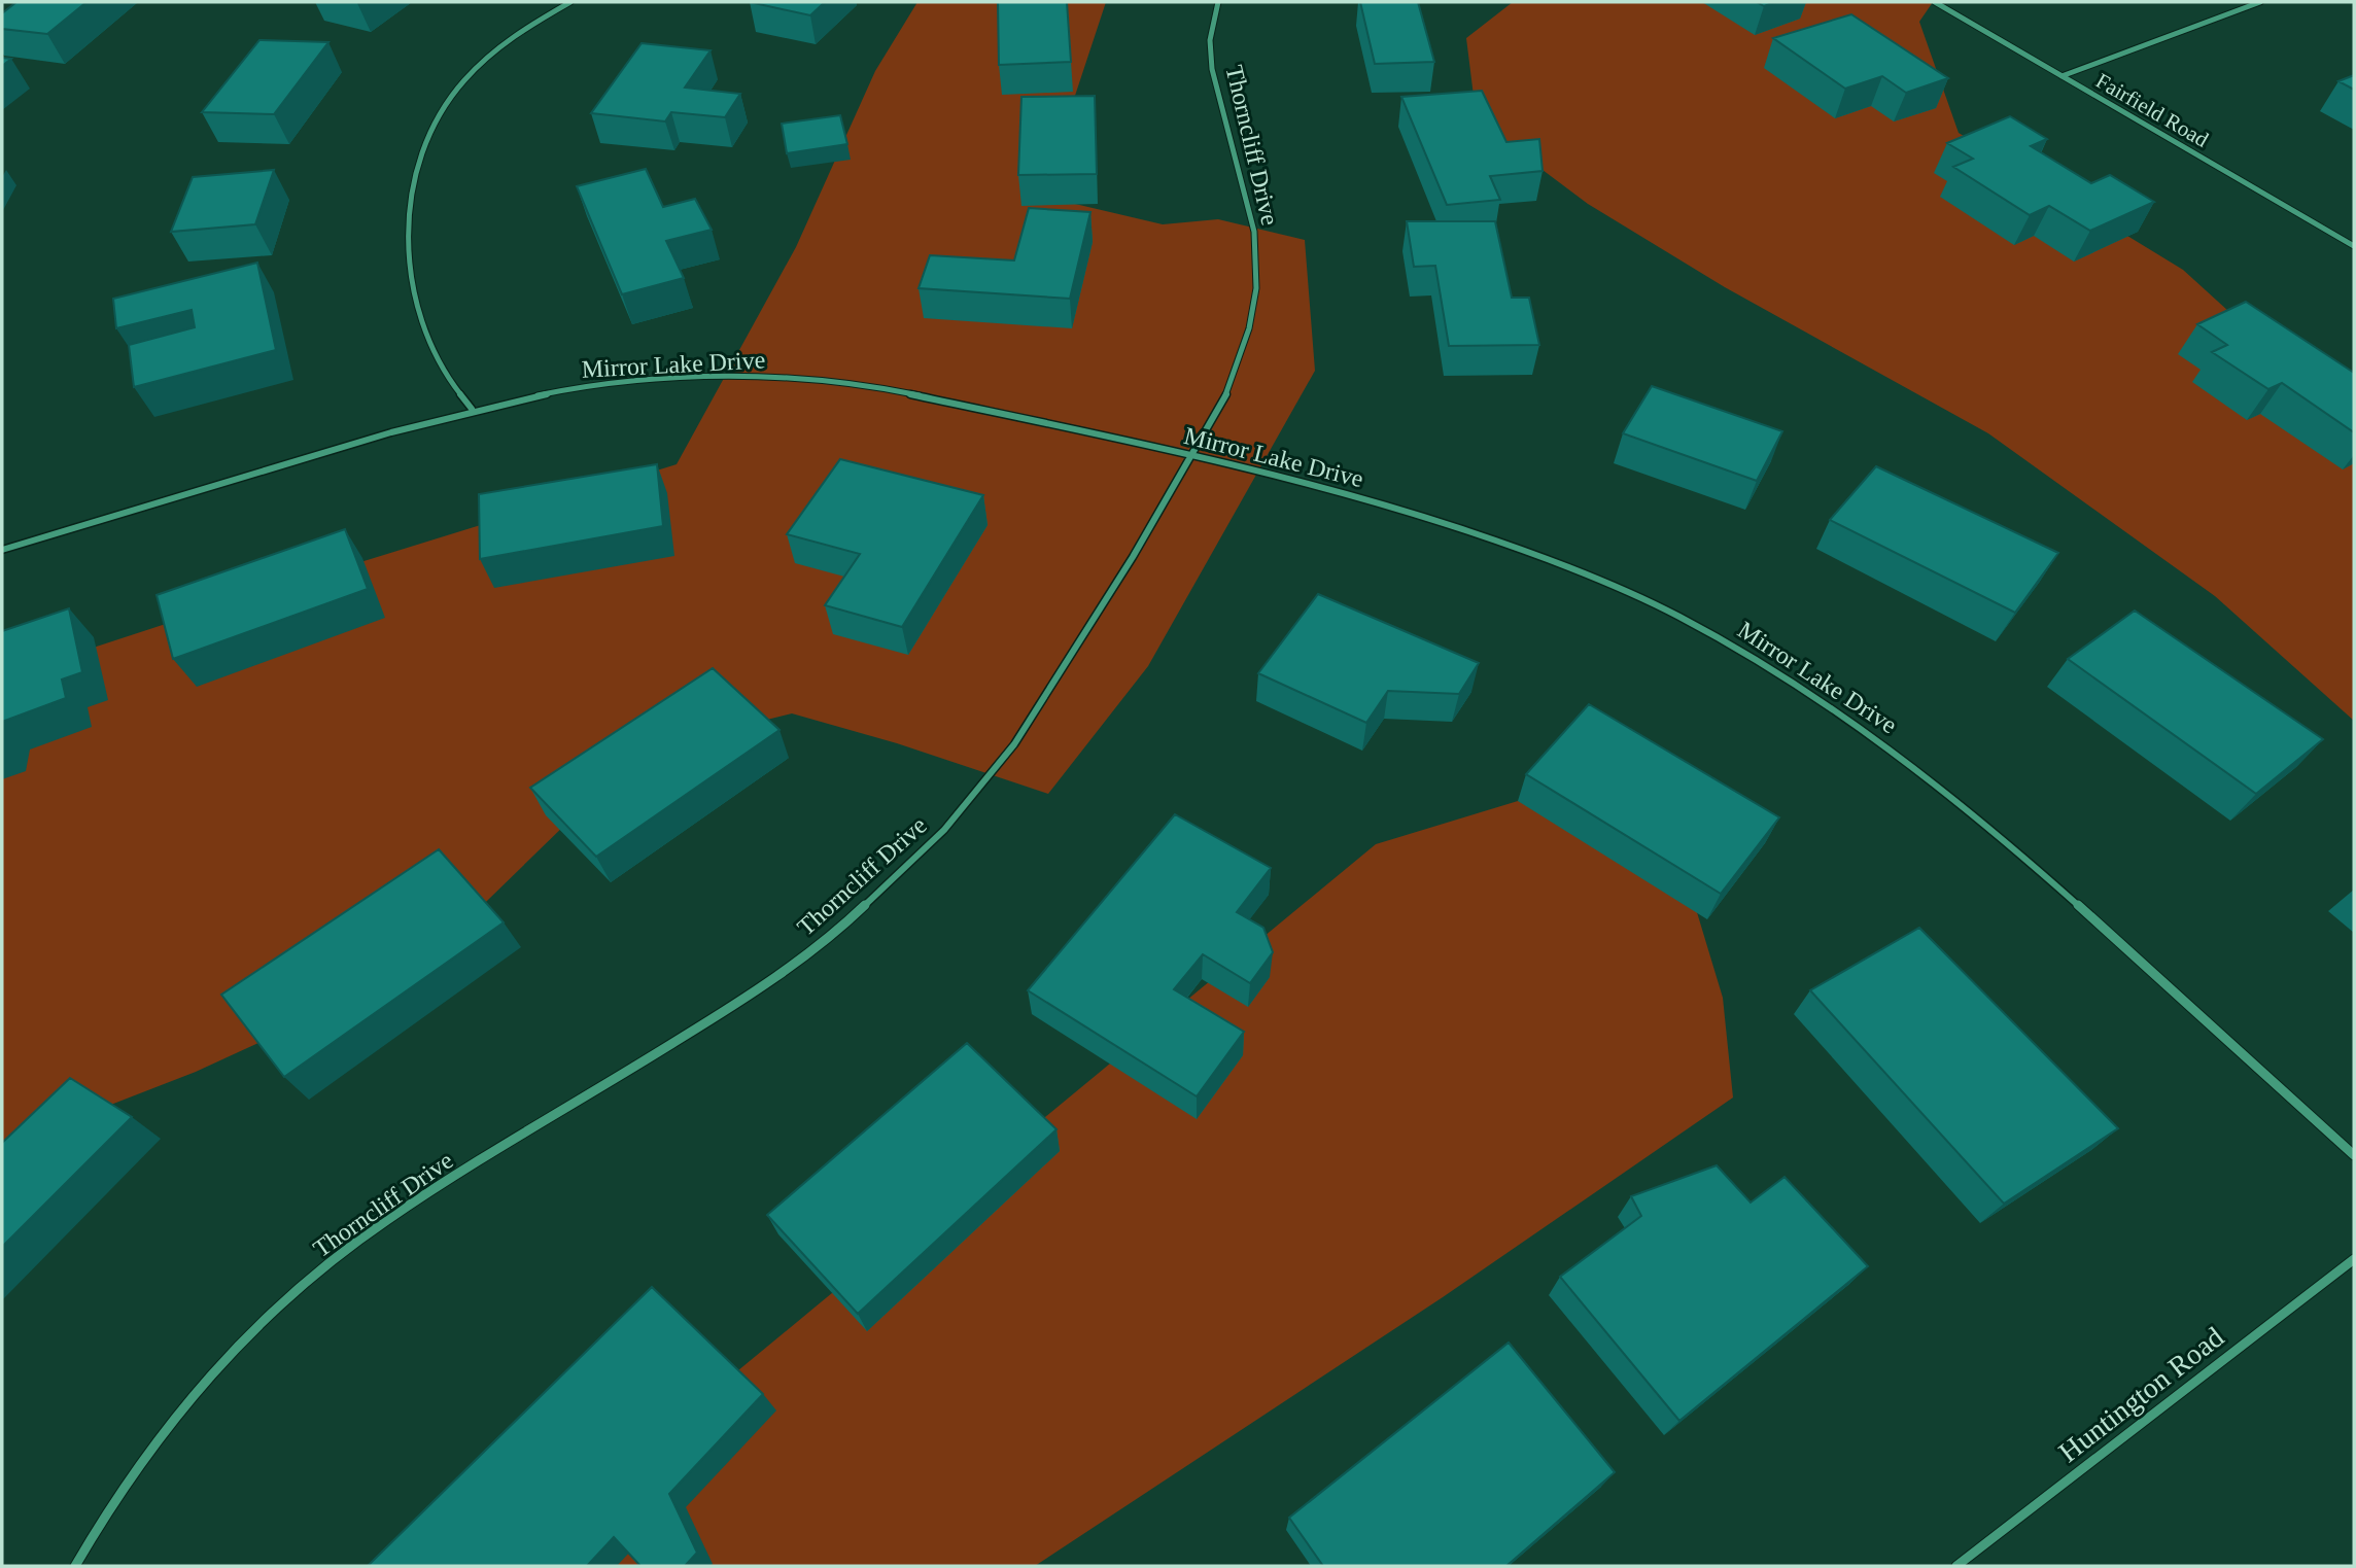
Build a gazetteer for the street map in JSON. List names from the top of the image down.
{
  "streets": {
    "street": [
      "Fairfield Road",
      "Thorncliff Drive",
      "Mirror Lake Drive",
      "Huntington Road"
    ]
  },
  "crossings": [
    ["Thorncliff Drive", "Mirror Lake Drive"]
  ]
}
